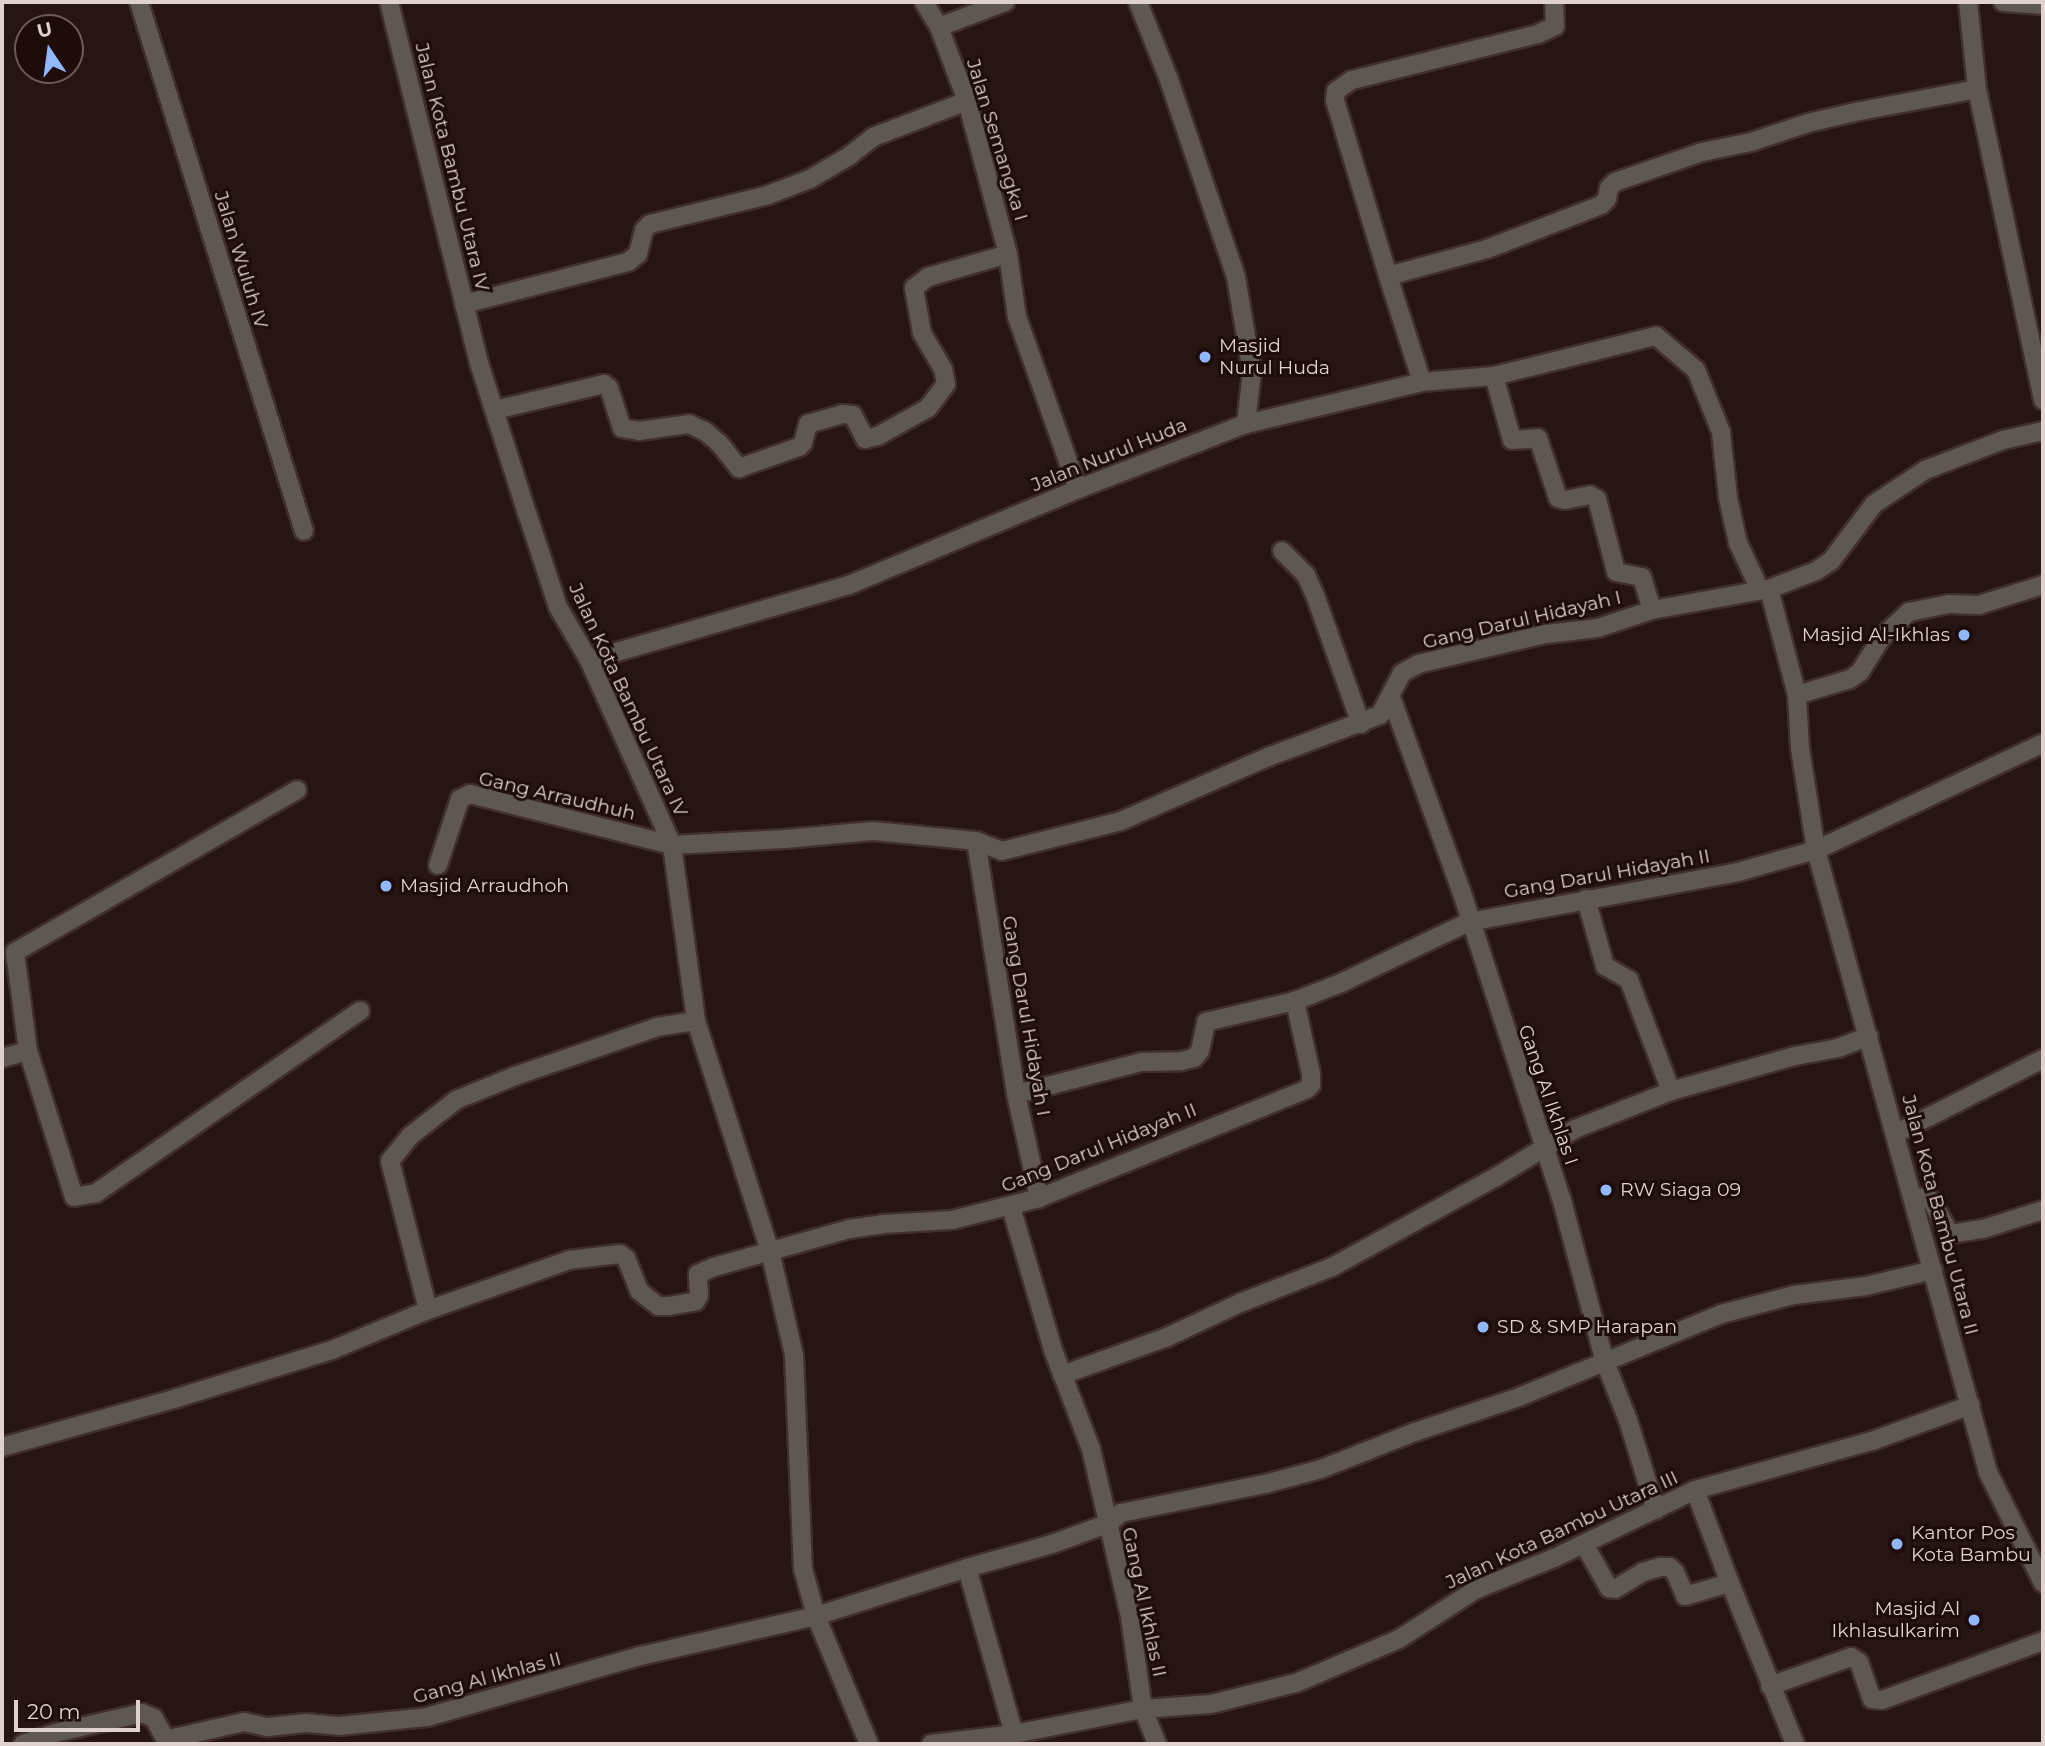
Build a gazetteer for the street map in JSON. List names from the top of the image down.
{
  "streets": {
    "street": [
      "Jalan Semangka I",
      "Jalan Kota Bambu Utara IV",
      "Jalan Wuluh IV",
      "Jalan Nurul Huda",
      "Gang Darul Hidayah I",
      "Gang Arraudhuh",
      "Gang Darul Hidayah II",
      "Gang Al Ikhlas I",
      "Jalan Kota Bambu Utara II",
      "Jalan Kota Bambu Utara III",
      "Gang Al Ikhlas II"
    ]
  },
  "crossings": [
    ["Jalan Semangka I", "Jalan Nurul Huda"],
    ["Jalan Kota Bambu Utara IV", "Jalan Nurul Huda"],
    ["Jalan Kota Bambu Utara IV", "Gang Darul Hidayah I"],
    ["Jalan Kota Bambu Utara IV", "Gang Arraudhuh"],
    ["Jalan Kota Bambu Utara IV", "Gang Darul Hidayah II"],
    ["Jalan Kota Bambu Utara IV", "Gang Al Ikhlas II"],
    ["Jalan Nurul Huda", "Gang Darul Hidayah I"],
    ["Jalan Nurul Huda", "Jalan Kota Bambu Utara II"],
    ["Gang Darul Hidayah I", "Gang Arraudhuh"],
    ["Gang Darul Hidayah I", "Gang Darul Hidayah II"],
    ["Gang Darul Hidayah I", "Gang Al Ikhlas I"],
    ["Gang Darul Hidayah I", "Jalan Kota Bambu Utara II"],
    ["Gang Darul Hidayah II", "Gang Al Ikhlas I"],
    ["Gang Darul Hidayah II", "Jalan Kota Bambu Utara II"],
    ["Gang Al Ikhlas I", "Jalan Kota Bambu Utara III"],
    ["Jalan Kota Bambu Utara II", "Jalan Kota Bambu Utara III"],
    ["Jalan Kota Bambu Utara III", "Gang Al Ikhlas II"]
  ],
  "places": [
    "Masjid Nurul Huda",
    "Masjid Al-Ikhlas",
    "Masjid Arraudhoh",
    "RW Siaga 09",
    "SD & SMP Harapan",
    "Kantor Pos Kota Bambu",
    "Masjid Al Ikhlasulkarim"
  ],
  "scale_bar": "20 m",
  "north": "top"
}
